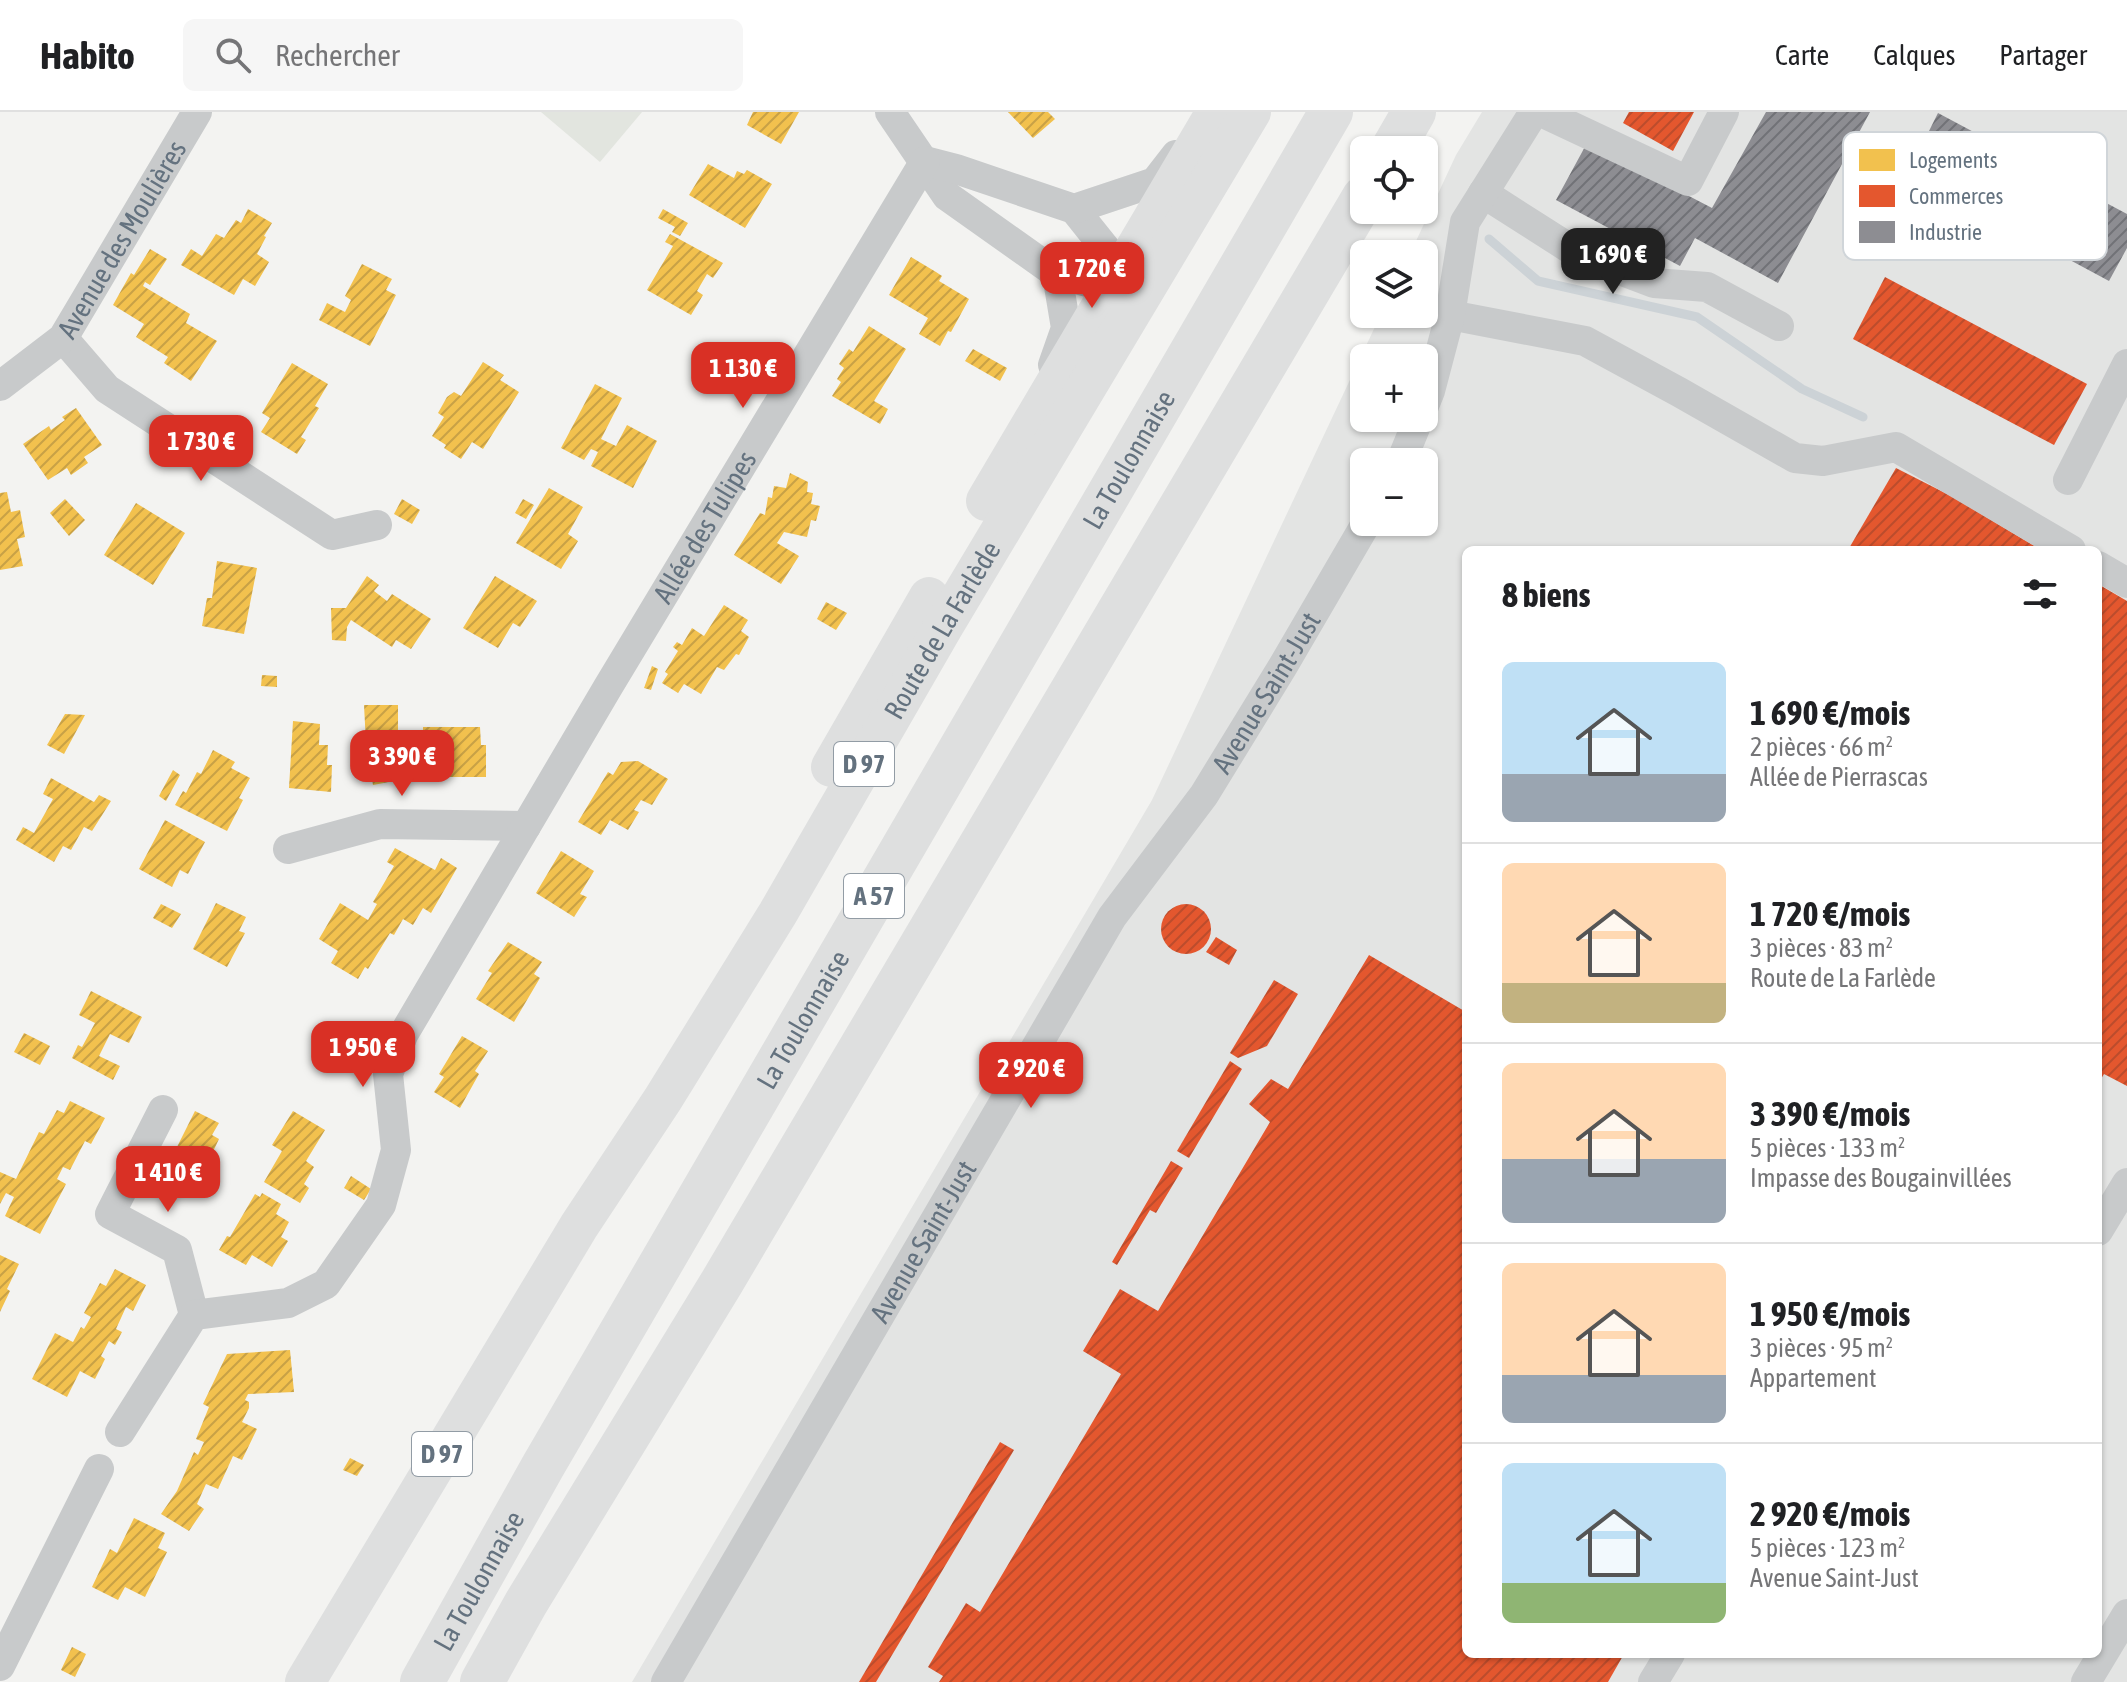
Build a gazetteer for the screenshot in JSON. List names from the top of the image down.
{
  "streets": {
    "highway": ["La Toulonnaise", "A 57"],
    "main road": ["Route de La Farlède", "D 97"],
    "street": ["Avenue des Moulières", "Allée des Tulipes", "Avenue Saint-Just"]
  },
  "legend": ["Logements", "Commerces", "Industrie"],
  "page": {
    "header": "Habito",
    "search": "Rechercher",
    "nav": ["Carte", "Calques", "Partager"],
    "map_buttons": ["+", "−"],
    "price": [
      "1 690 €",
      "1 720 €",
      "1 130 €",
      "1 730 €",
      "3 390 €",
      "1 950 €",
      "2 920 €",
      "1 410 €"
    ],
    "heading": "8 biens",
    "list": [
      {
        "name": "1 690 €/mois",
        "note": "2 pièces · 66 m² · Allée de Pierrascas"
      },
      {
        "name": "1 720 €/mois",
        "note": "3 pièces · 83 m² · Route de La Farlède"
      },
      {
        "name": "3 390 €/mois",
        "note": "5 pièces · 133 m² · Impasse des Bougainvillées"
      },
      {
        "name": "1 950 €/mois",
        "note": "3 pièces · 95 m² · Appartement"
      },
      {
        "name": "2 920 €/mois",
        "note": "5 pièces · 123 m² · Avenue Saint-Just"
      }
    ]
  }
}
